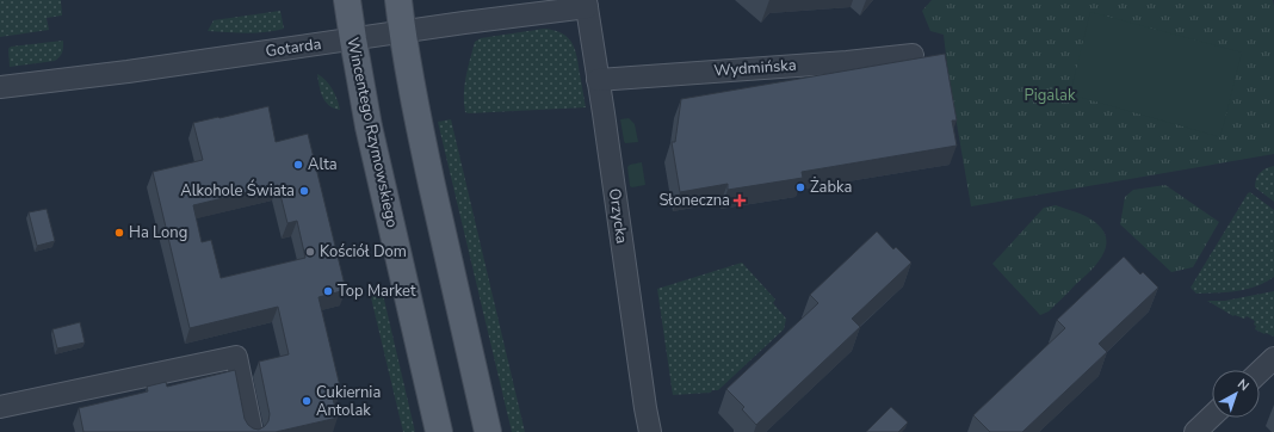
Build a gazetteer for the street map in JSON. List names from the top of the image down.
{
  "streets": {
    "main road": ["Wincentego Rzymowskiego"],
    "street": ["Gotarda", "Wydmińska", "Orzycka"]
  },
  "crossings": [
    ["Gotarda", "Wincentego Rzymowskiego"],
    ["Gotarda", "Orzycka"],
    ["Wydmińska", "Orzycka"]
  ],
  "parks": ["Pigalak"],
  "places": {
    "other": [
      "Alta",
      "Żabka",
      "Alkohole Świata",
      "Ha Long",
      "Kościół Dom",
      "Top Market",
      "Cukiernia Antolak"
    ],
    "health": ["Słoneczna"]
  },
  "north": "top right"
}
